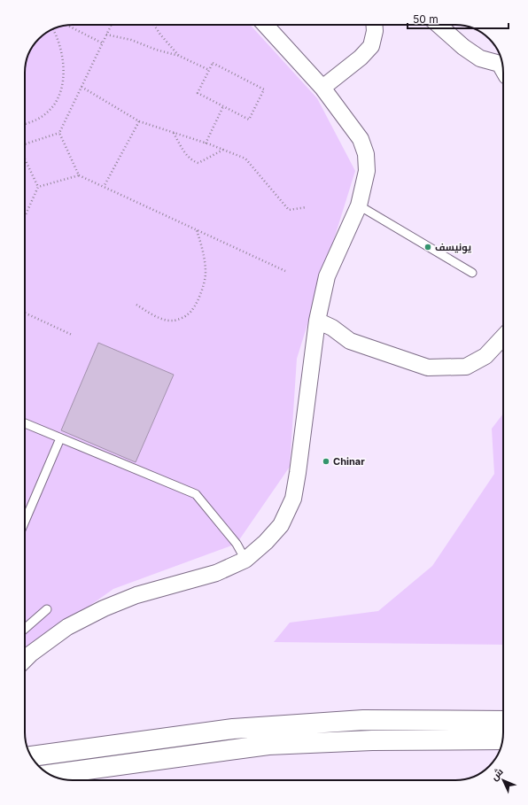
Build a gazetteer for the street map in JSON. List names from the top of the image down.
{
  "places": ["يونيسف", "Chinar"],
  "scale_bar": "50 m",
  "north": "top left"
}
